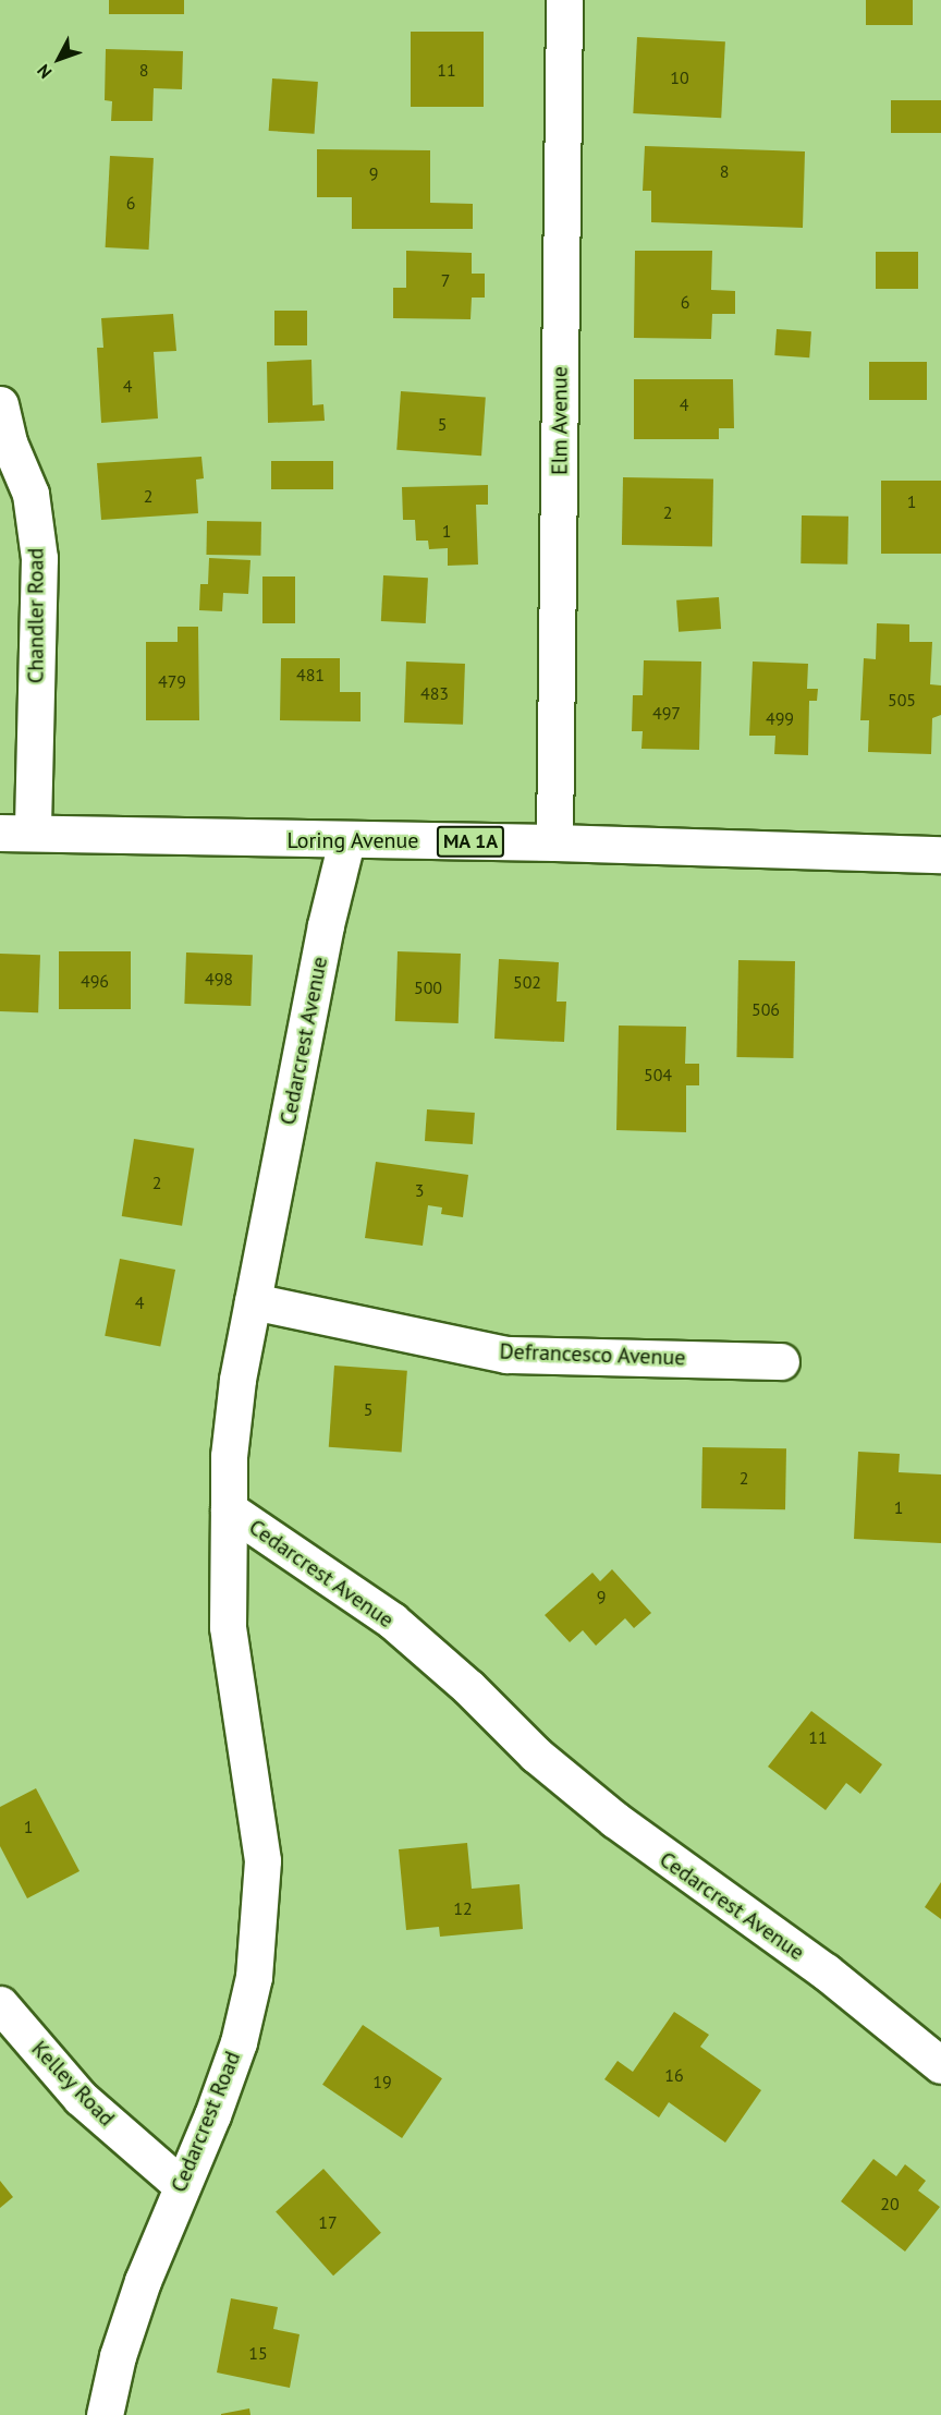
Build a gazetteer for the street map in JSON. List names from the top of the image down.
{
  "streets": {
    "main road": [
      "Elm Avenue",
      "Chandler Road",
      "Loring Avenue",
      "MA 1A",
      "Cedarcrest Avenue",
      "Defrancesco Avenue",
      "Kelley Road",
      "Cedarcrest Road"
    ]
  },
  "crossings": [
    ["Elm Avenue", "Loring Avenue"],
    ["Chandler Road", "Loring Avenue"],
    ["Loring Avenue", "Cedarcrest Avenue"],
    ["Cedarcrest Avenue", "Defrancesco Avenue"],
    ["Cedarcrest Avenue", "Cedarcrest Road"],
    ["Kelley Road", "Cedarcrest Road"]
  ],
  "house_numbers": [
    "8",
    "11",
    "10",
    "8",
    "9",
    "6",
    "7",
    "6",
    "4",
    "4",
    "5",
    "2",
    "1",
    "2",
    "1",
    "481",
    "479",
    "483",
    "505",
    "497",
    "499",
    "498",
    "496",
    "502",
    "500",
    "506",
    "504",
    "2",
    "3",
    "4",
    "5",
    "2",
    "1",
    "9",
    "11",
    "1",
    "12",
    "16",
    "19",
    "20",
    "17",
    "15"
  ],
  "north": "bottom left"
}
